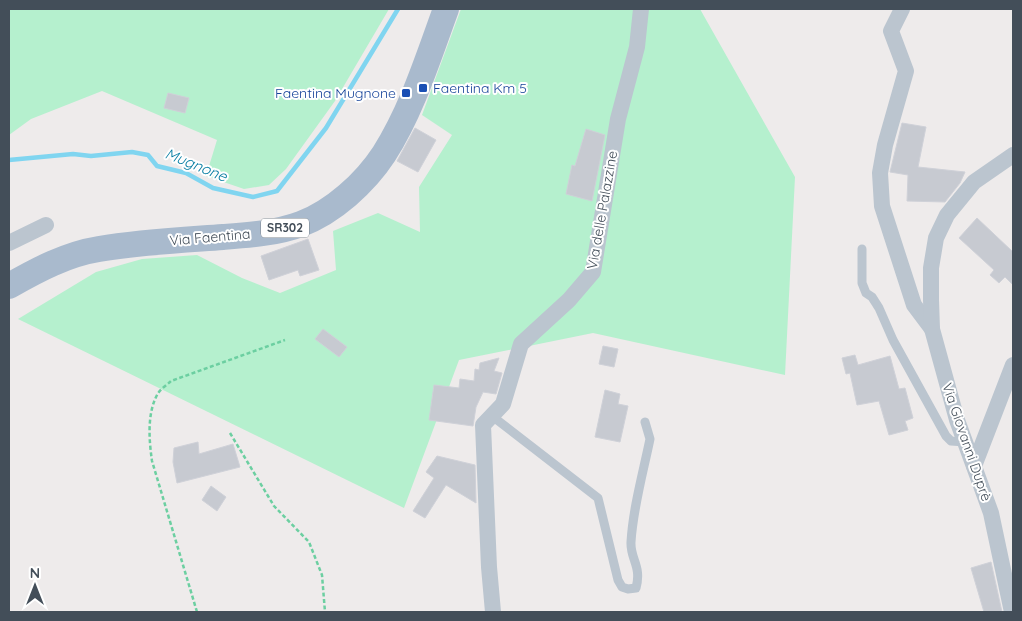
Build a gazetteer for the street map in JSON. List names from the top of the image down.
{
  "streets": {
    "main road": ["SR302", "Via Faentina"],
    "street": ["Via delle Palazzine", "Via Giovanni Duprè"]
  },
  "water": ["Mugnone"],
  "places": {
    "transit": ["Faentina Km 5", "Faentina Mugnone"]
  },
  "north": "top"
}
